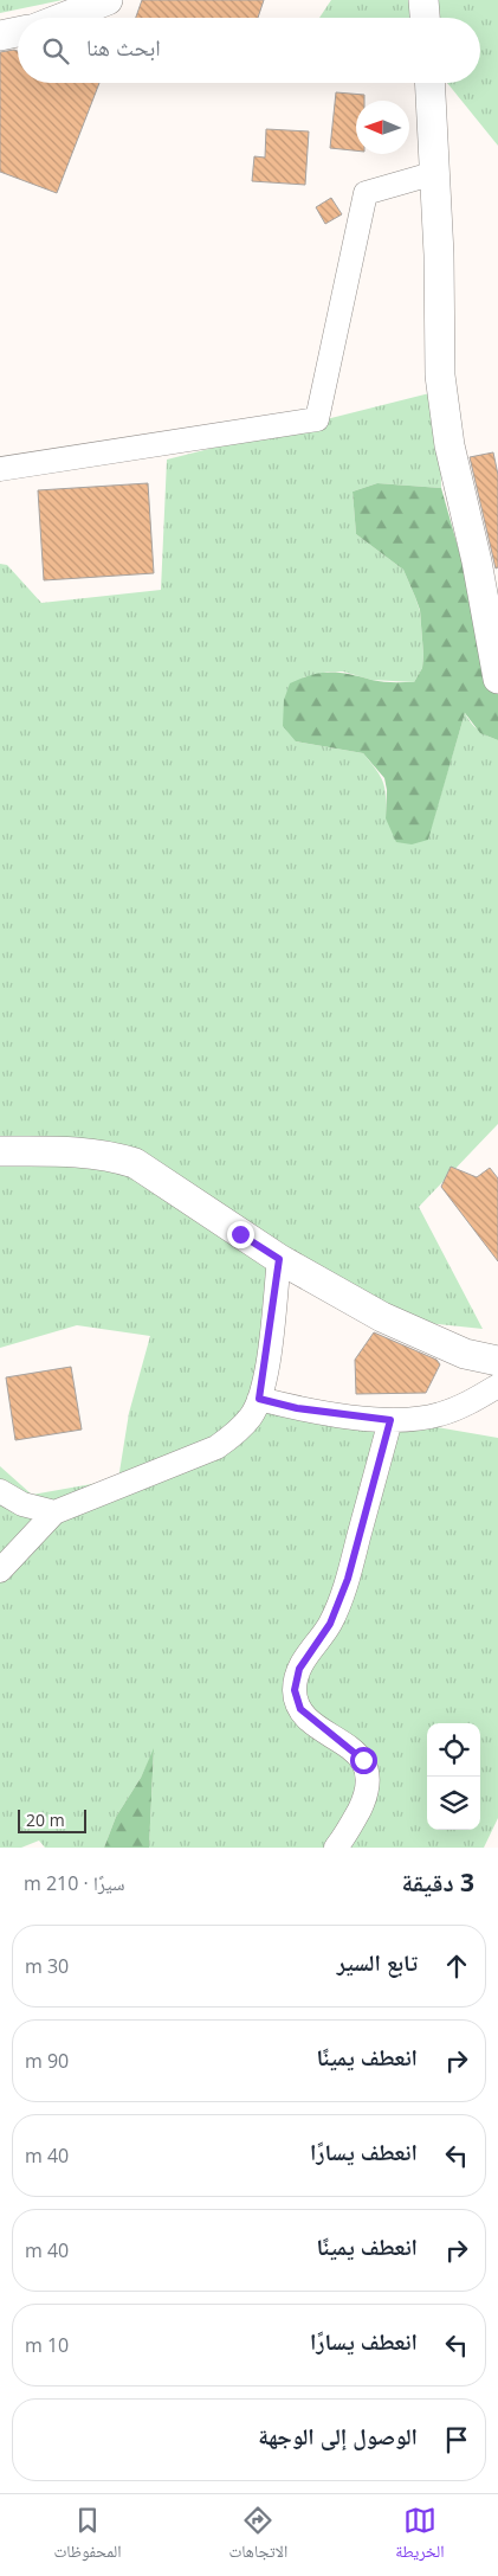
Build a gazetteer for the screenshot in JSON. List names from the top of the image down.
{
  "scale_bar": "20 m",
  "north": "left",
  "page": {
    "search": "ابحث هنا",
    "scale": "20 m",
    "heading": ["3 دقيقة", "سيرًا · 210 m"],
    "list": [
      ["تابع السير", "30 m"],
      ["انعطف يمينًا", "90 m"],
      ["انعطف يسارًا", "40 m"],
      ["انعطف يمينًا", "40 m"],
      ["انعطف يسارًا", "10 m"],
      "الوصول إلى الوجهة"
    ],
    "nav": ["الخريطة", "الاتجاهات", "المحفوظات"]
  }
}
